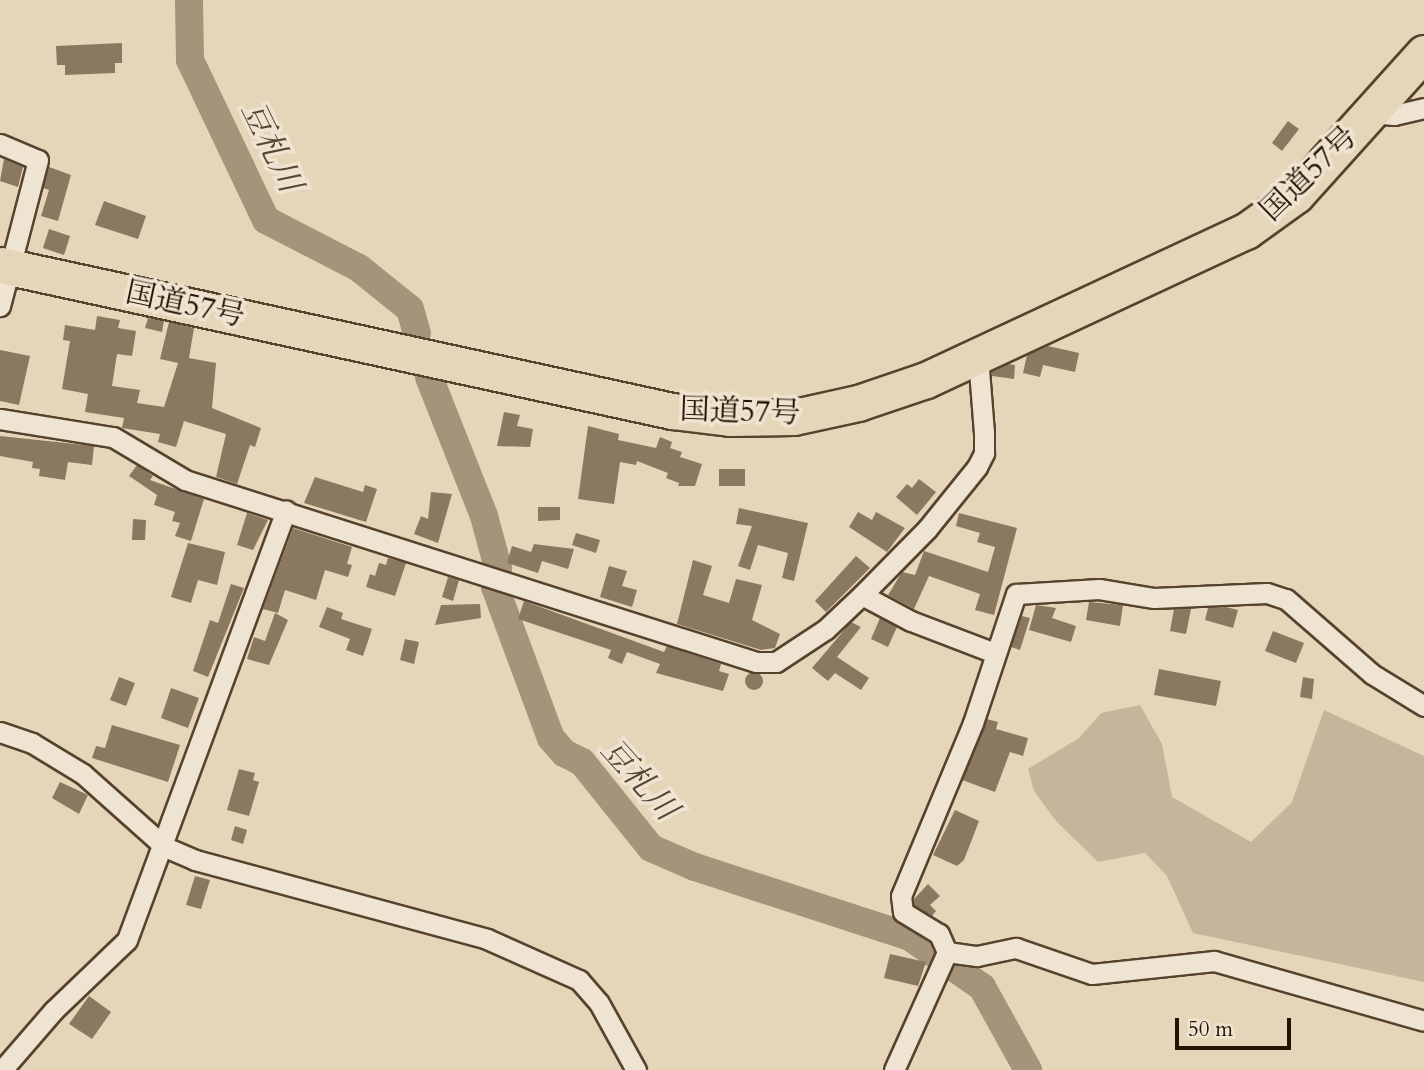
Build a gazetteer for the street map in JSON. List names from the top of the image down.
{
  "streets": {
    "highway": ["国道57号"]
  },
  "water": ["豆札川"],
  "scale_bar": "50 m"
}
